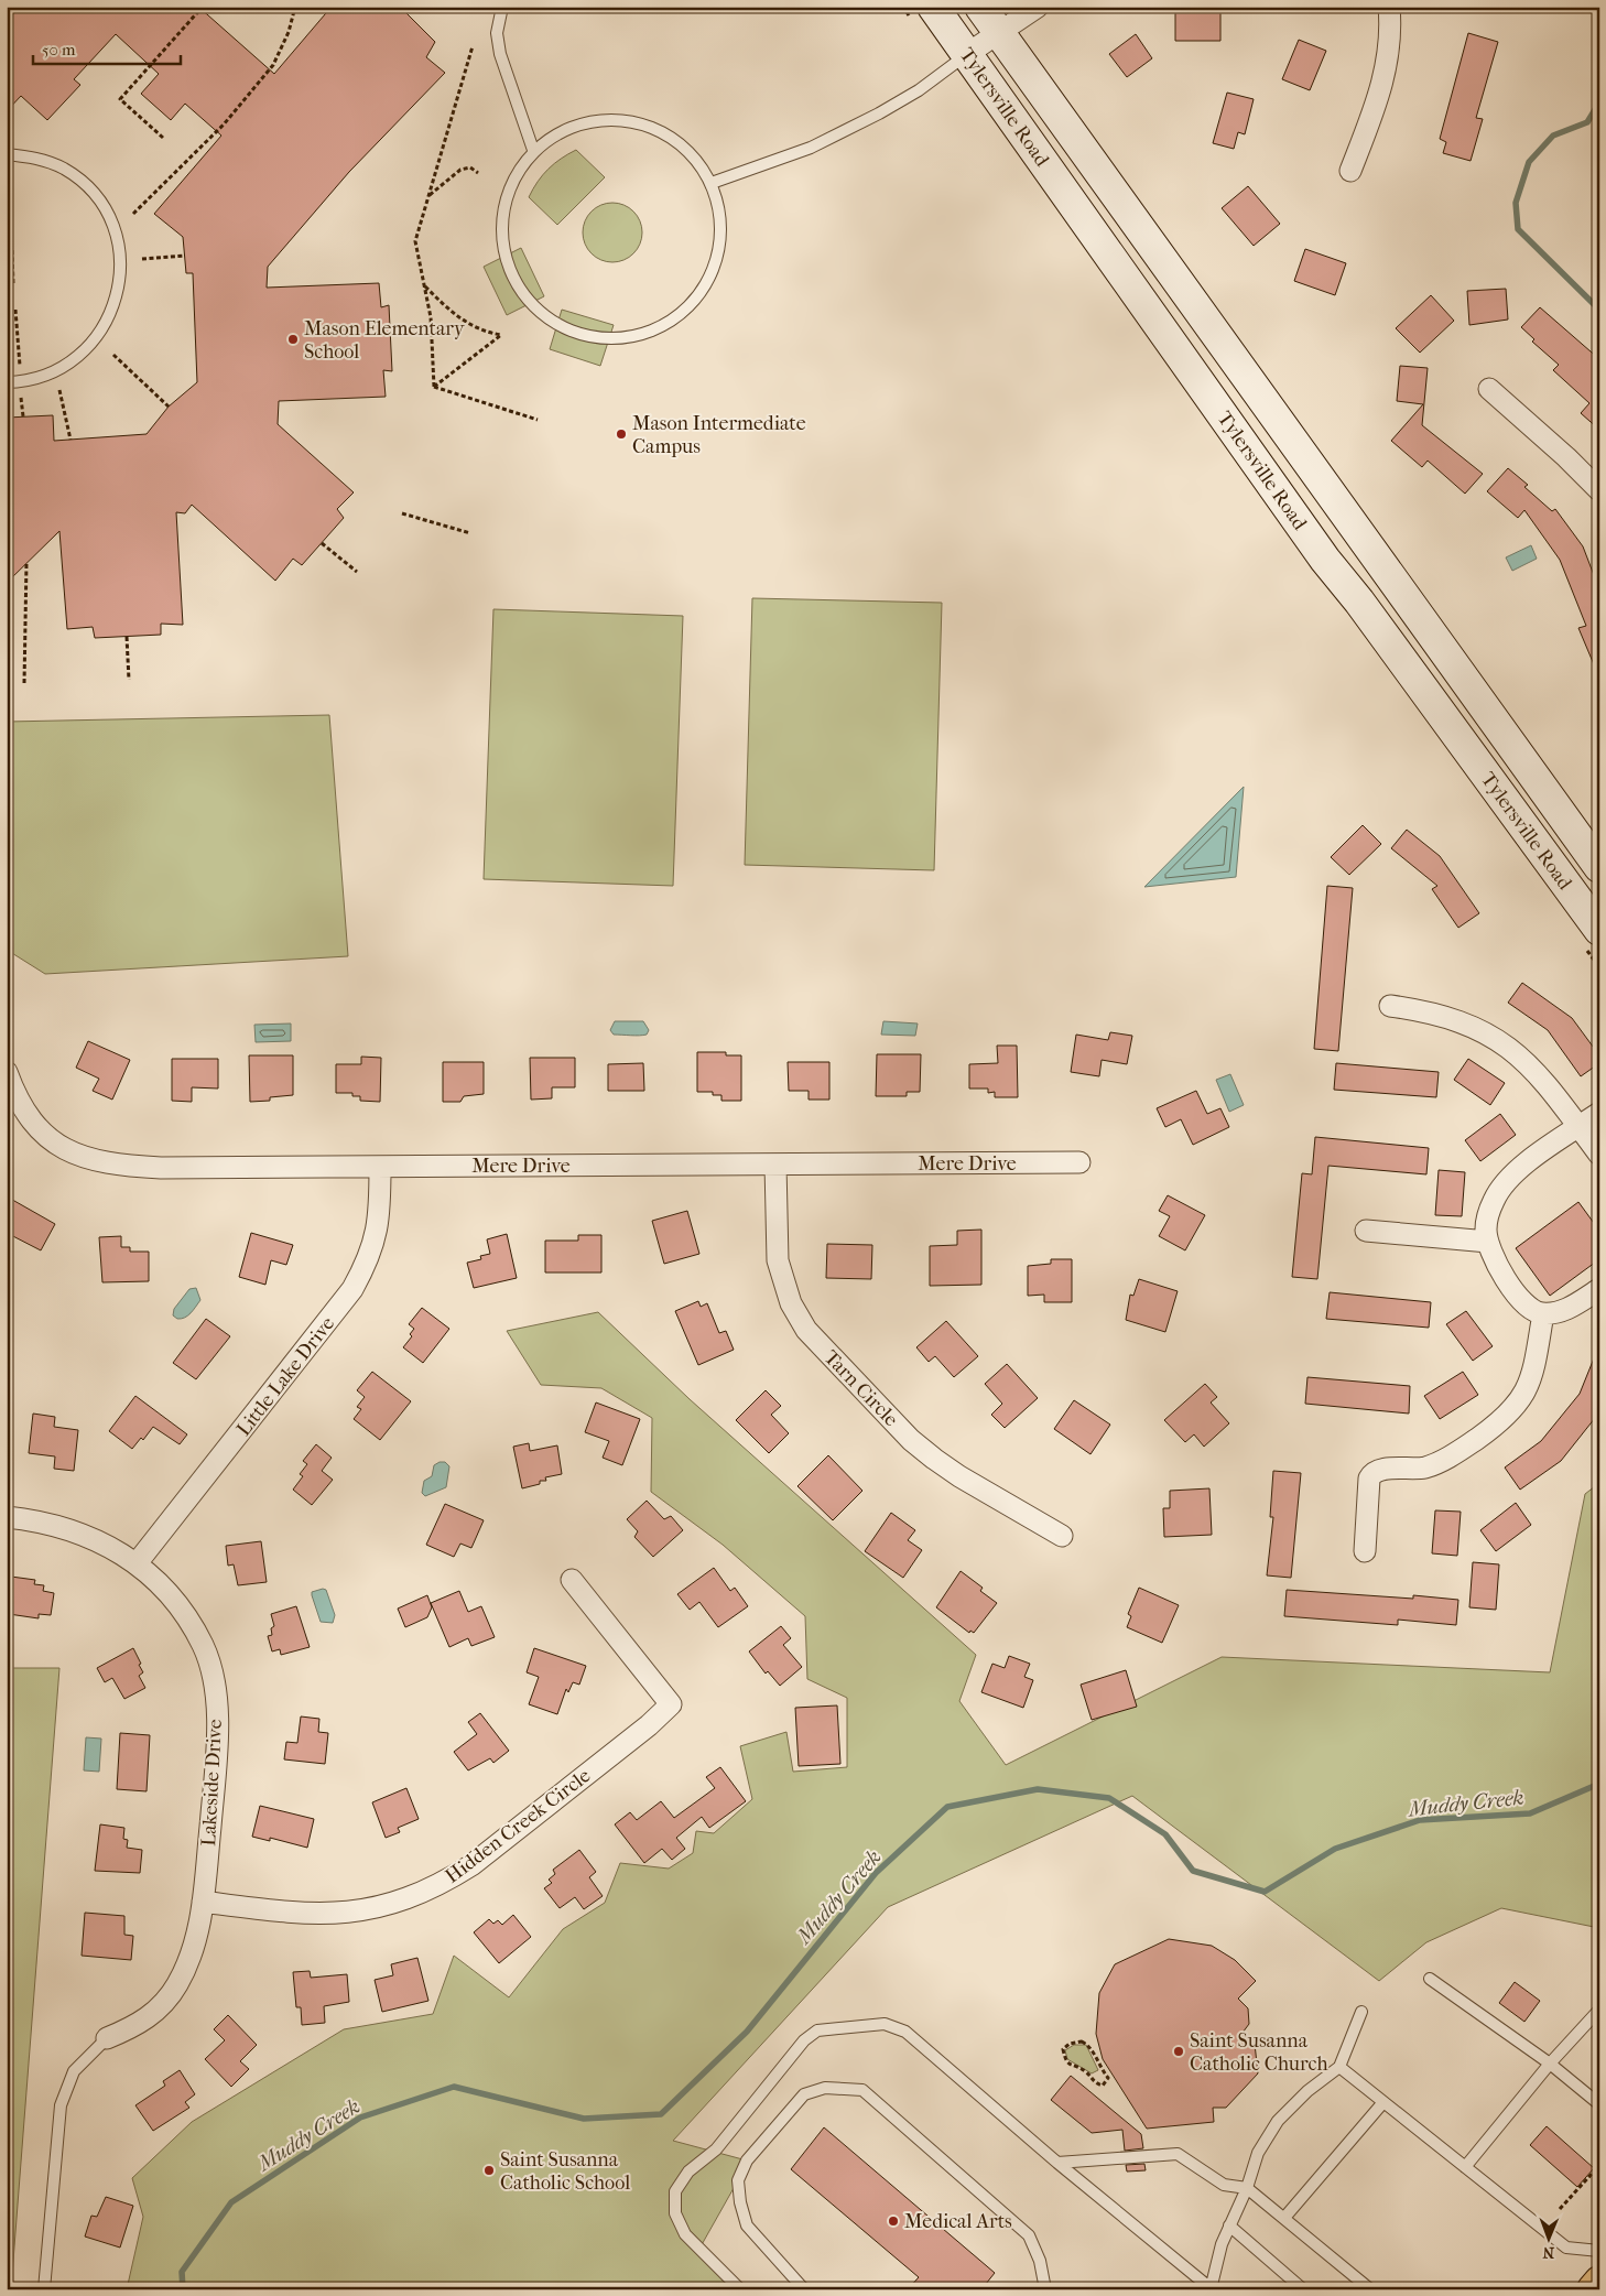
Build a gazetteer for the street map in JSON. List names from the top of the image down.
{
  "streets": {
    "main road": ["Tylersville Road"],
    "street": [
      "Mere Drive",
      "Little Lake Drive",
      "Tarn Circle",
      "Lakeside Drive",
      "Hidden Creek Circle"
    ]
  },
  "crossings": [
    ["Mere Drive", "Little Lake Drive"],
    ["Mere Drive", "Tarn Circle"],
    ["Little Lake Drive", "Lakeside Drive"],
    ["Lakeside Drive", "Hidden Creek Circle"]
  ],
  "water": ["Muddy Creek"],
  "places": [
    "Mason Elementary School",
    "Mason Intermediate Campus",
    "Saint Susanna Catholic Church",
    "Saint Susanna Catholic School",
    "Medical Arts"
  ],
  "scale_bar": "50 m",
  "north": "bottom"
}
